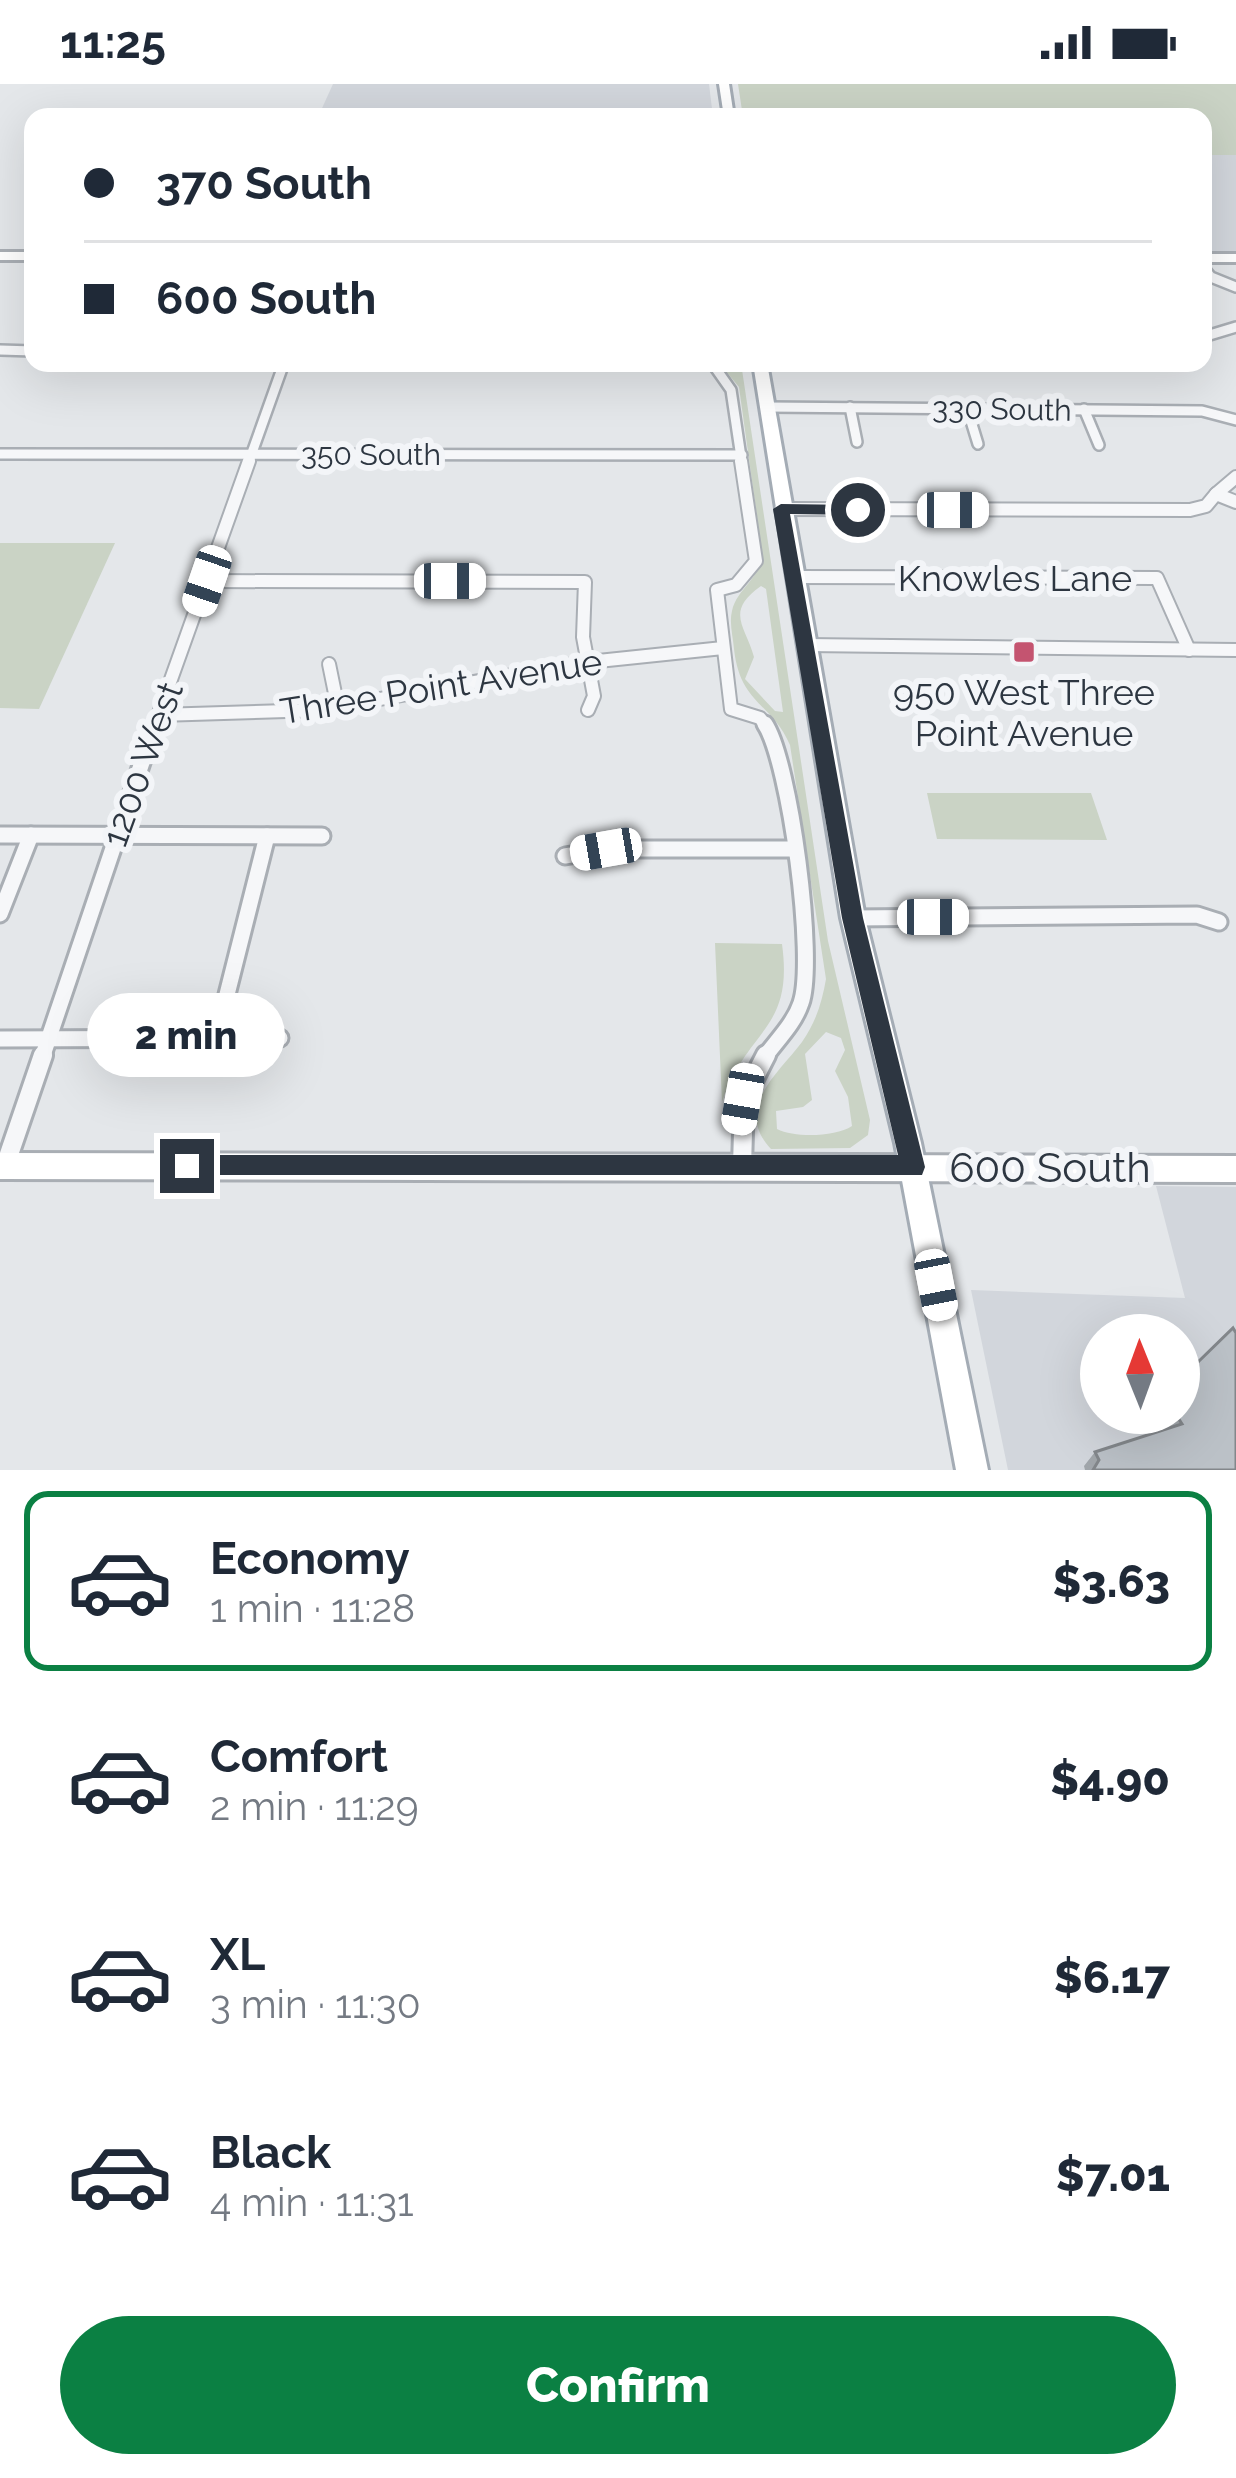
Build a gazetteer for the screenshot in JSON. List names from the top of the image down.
{
  "streets": {
    "main road": ["600 South"],
    "street": [
      "330 South",
      "350 South",
      "Knowles Lane",
      "Three Point Avenue",
      "1200 West"
    ]
  },
  "crossings": [
    ["350 South", "1200 West"],
    ["Three Point Avenue", "1200 West"],
    ["1200 West", "600 South"]
  ],
  "places": {
    "transit": ["950 West Three Point Avenue"]
  },
  "north": "top",
  "page": {
    "status": "11:25",
    "banner": ["370 South", "600 South"],
    "bubble": "2 min",
    "list": [
      {
        "name": "Economy",
        "note": "1 min · 11:28",
        "value": "$3.63"
      },
      {
        "name": "Comfort",
        "note": "2 min · 11:29",
        "value": "$4.90"
      },
      {
        "name": "XL",
        "note": "3 min · 11:30",
        "value": "$6.17"
      },
      {
        "name": "Black",
        "note": "4 min · 11:31",
        "value": "$7.01"
      }
    ],
    "buttons": "Confirm"
  }
}
